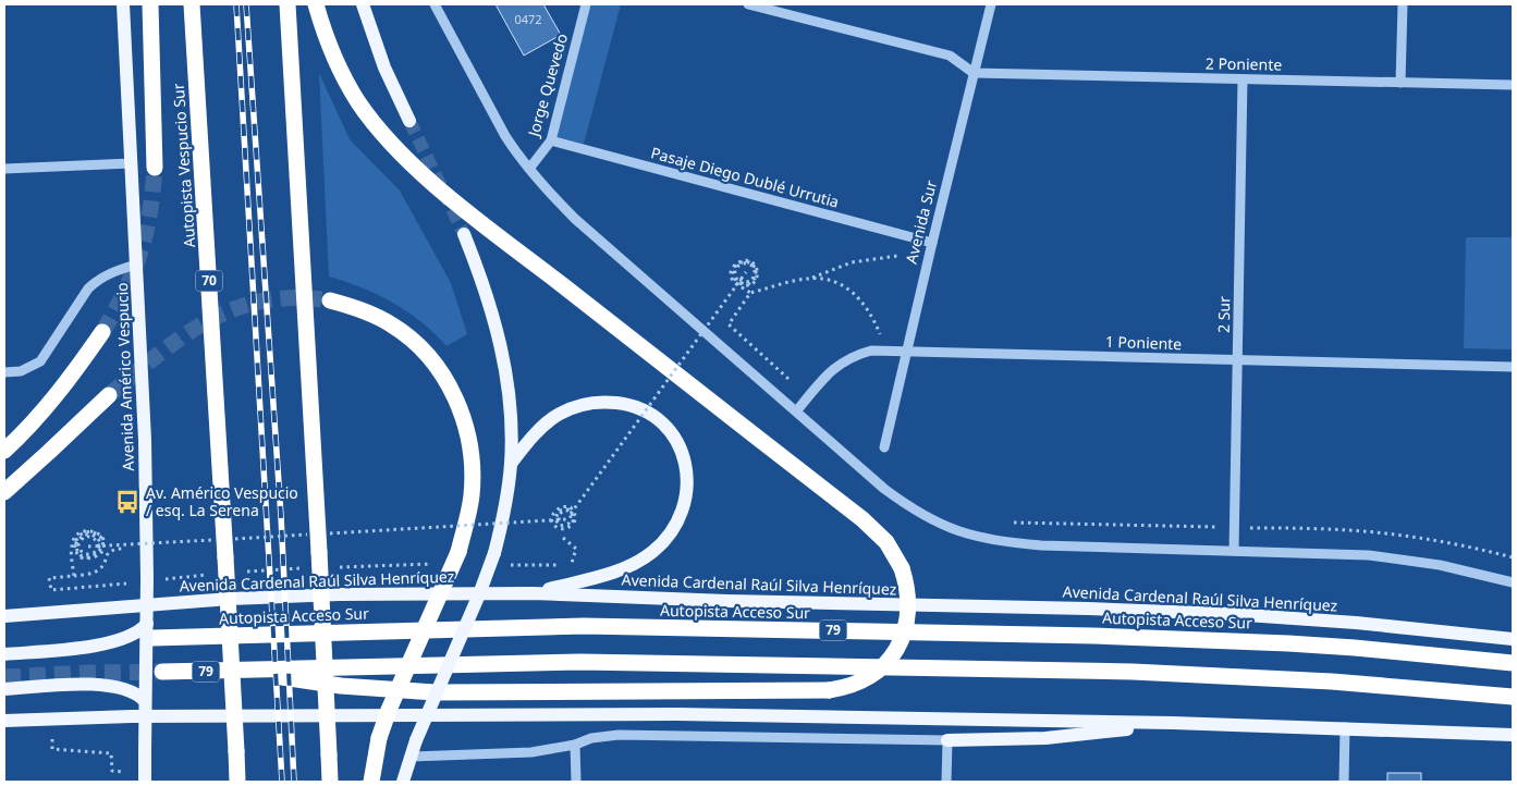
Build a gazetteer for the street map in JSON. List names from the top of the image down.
{
  "streets": {
    "highway": [
      "Autopista Vespucio Sur",
      "70",
      "Autopista Acceso Sur",
      "79"
    ],
    "main road": ["Avenida Américo Vespucio", "Avenida Cardenal Raúl Silva Henríquez"],
    "street": [
      "2 Poniente",
      "Jorge Quevedo",
      "Pasaje Diego Dublé Urrutia",
      "Avenida Sur",
      "2 Sur",
      "1 Poniente"
    ]
  },
  "crossings": [
    ["2 Poniente", "Avenida Sur"],
    ["2 Poniente", "2 Sur"],
    ["Jorge Quevedo", "Pasaje Diego Dublé Urrutia"],
    ["Pasaje Diego Dublé Urrutia", "Avenida Sur"],
    ["Avenida Sur", "1 Poniente"],
    ["2 Sur", "1 Poniente"],
    ["Avenida Américo Vespucio", "Autopista Acceso Sur"]
  ],
  "places": {
    "bus stop": ["Av. Américo Vespucio / esq. La Serena"]
  },
  "house_numbers": ["0472"]
}
